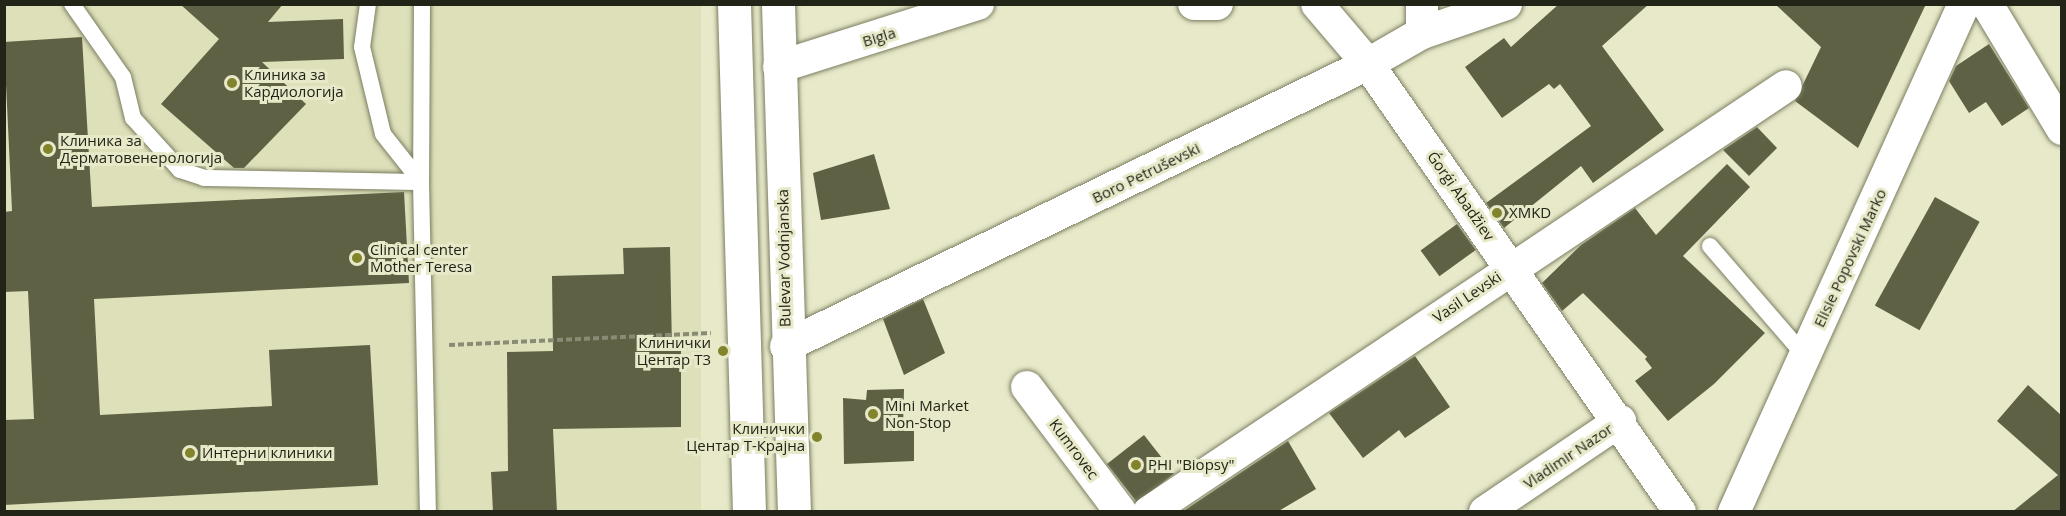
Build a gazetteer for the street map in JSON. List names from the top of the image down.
{
  "streets": {
    "street": [
      "Bigla",
      "Boro Petruševski",
      "Ǵorǵi Abadžiev",
      "Bulevar Vodnjanska",
      "Elisie Popovski Marko",
      "Vasil Levski",
      "Kumrovec",
      "Vladimir Nazor"
    ]
  },
  "crossings": [
    ["Bigla", "Bulevar Vodnjanska"],
    ["Boro Petruševski", "Ǵorǵi Abadžiev"],
    ["Boro Petruševski", "Bulevar Vodnjanska"],
    ["Ǵorǵi Abadžiev", "Vasil Levski"],
    ["Ǵorǵi Abadžiev", "Vladimir Nazor"]
  ],
  "places": [
    "Клиника за Кардиологија",
    "Клиника за Дерматовенерологија",
    "XMKD",
    "Clinical center Mother Teresa",
    "Клинички Центар Т3",
    "Mini Market Non-Stop",
    "Клинички Центар Т-Крајна",
    "Интерни клиники",
    "PHI \"Biopsy\""
  ]
}
